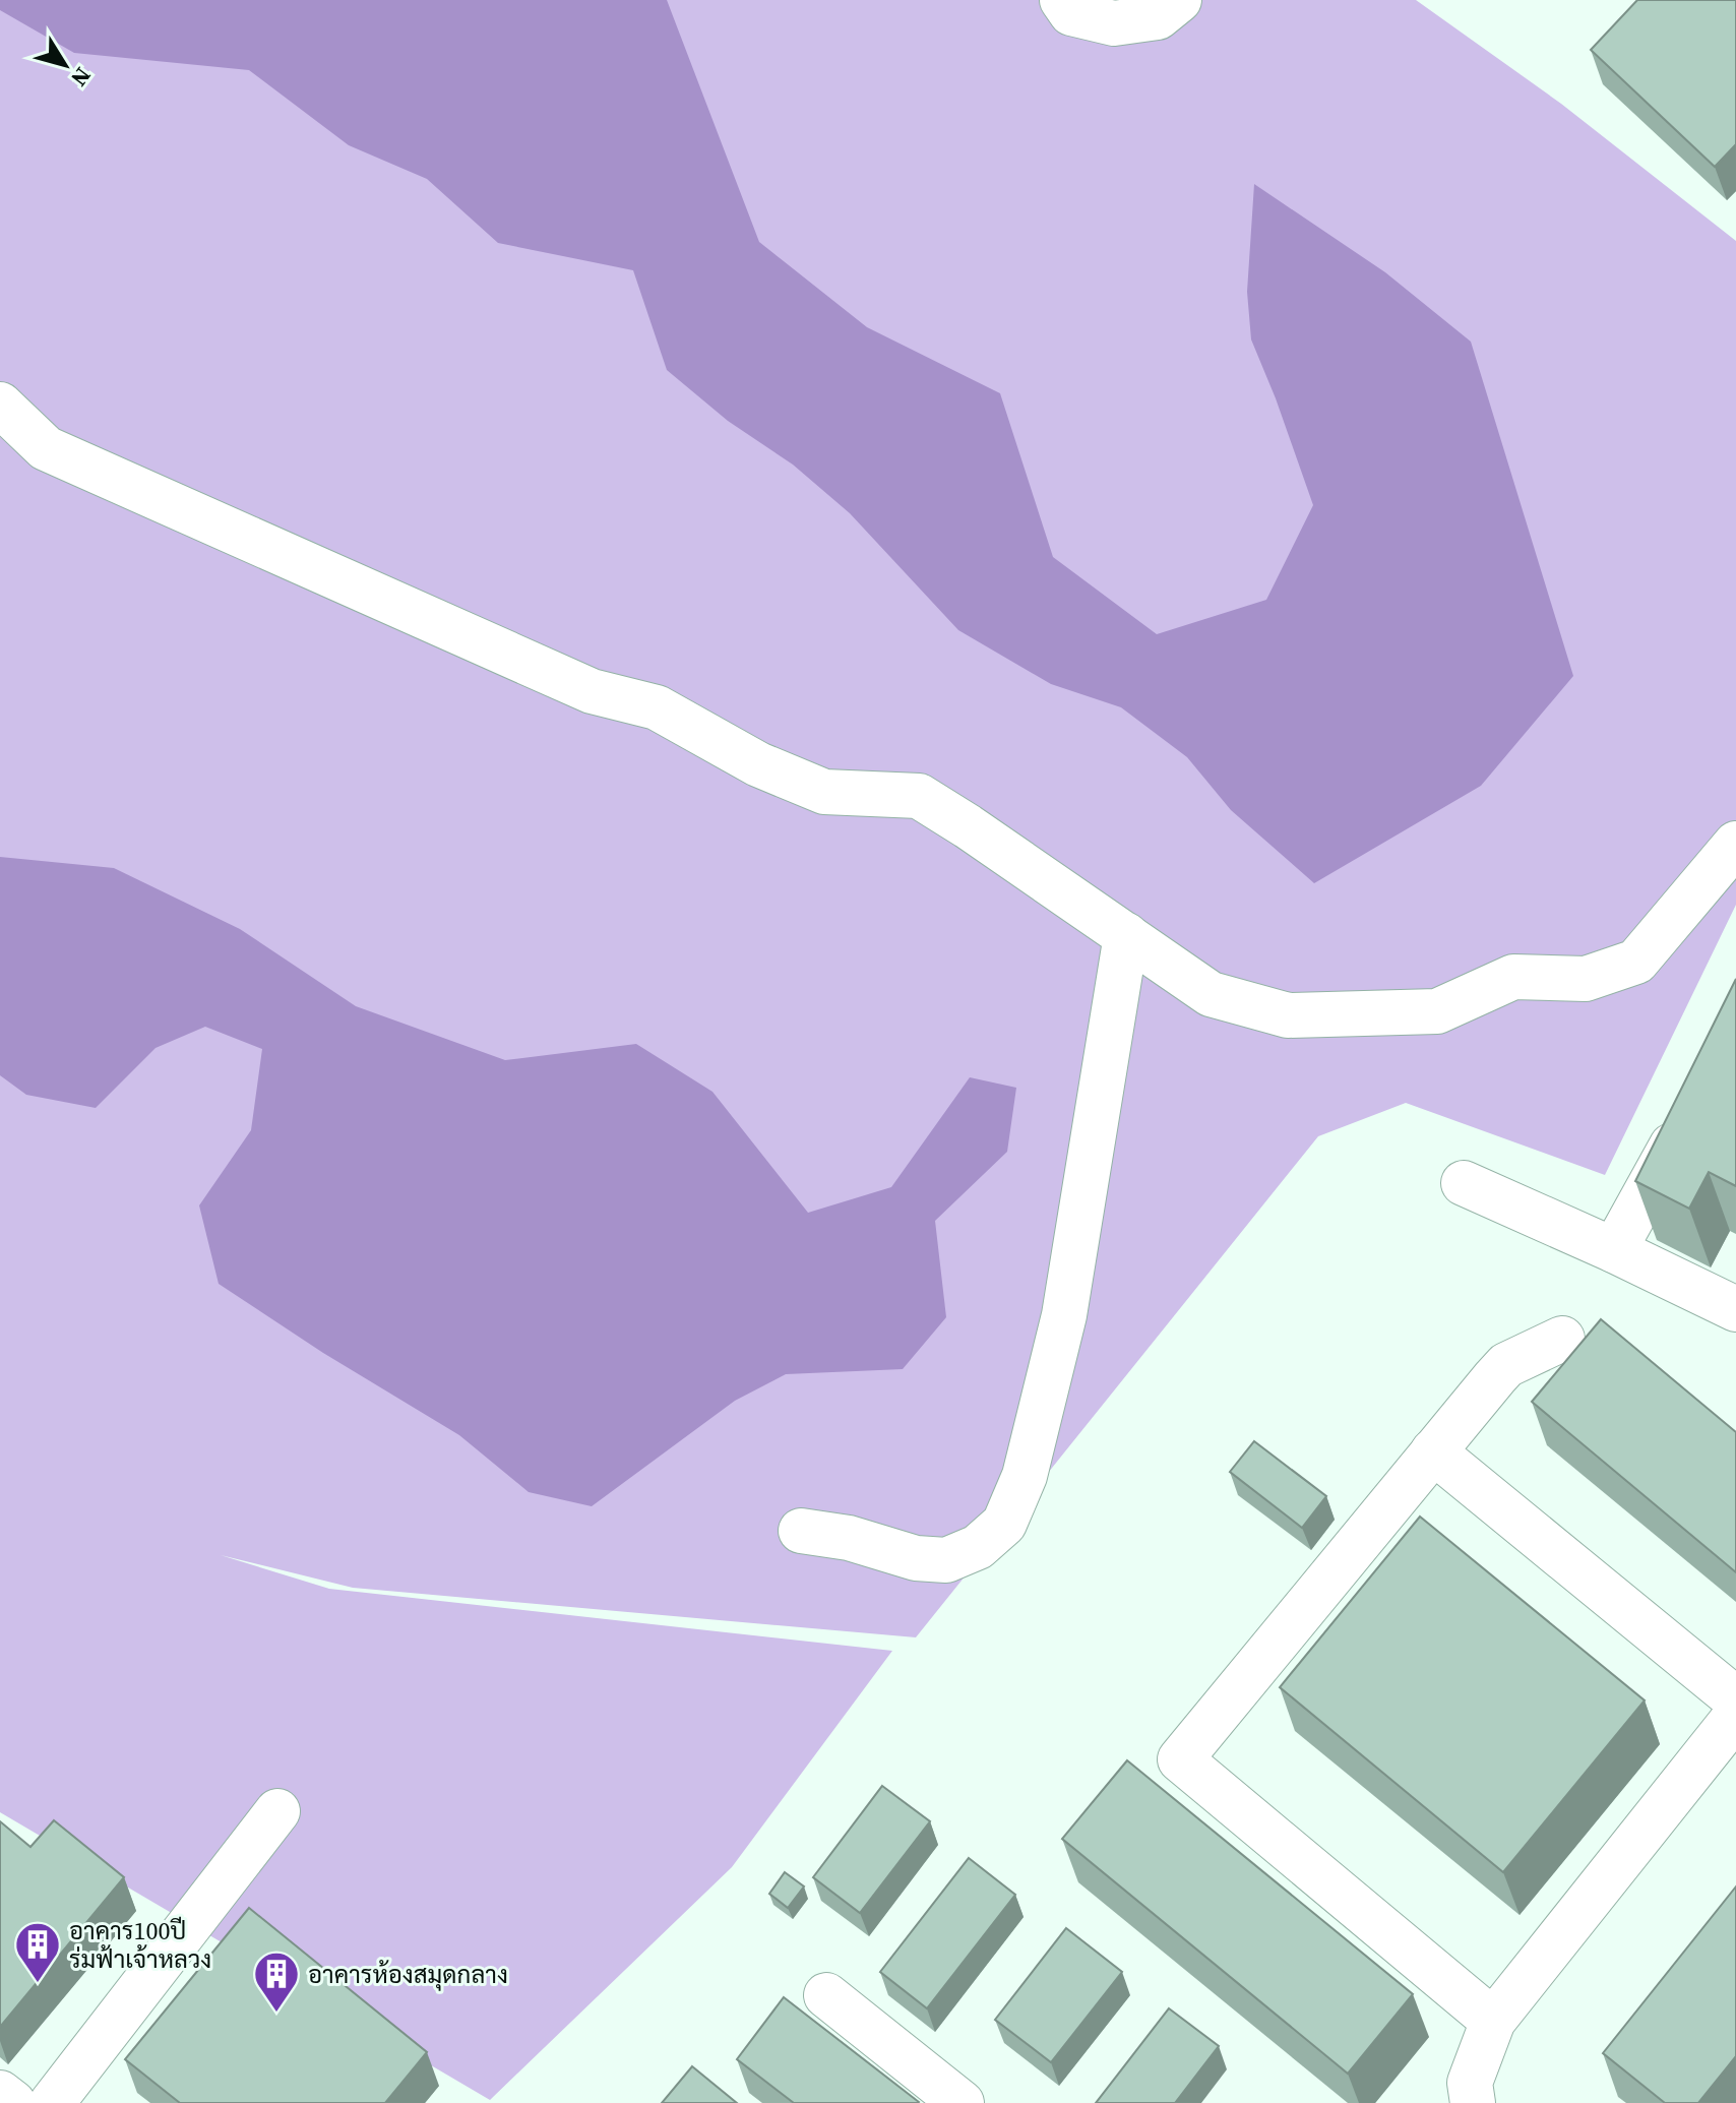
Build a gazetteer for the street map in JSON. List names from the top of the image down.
{
  "places": {
    "building": ["อาคาร100ปี ร่มฟ้าเจ้าหลวง", "อาคารห้องสมุดกลาง"]
  },
  "north": "bottom right"
}
